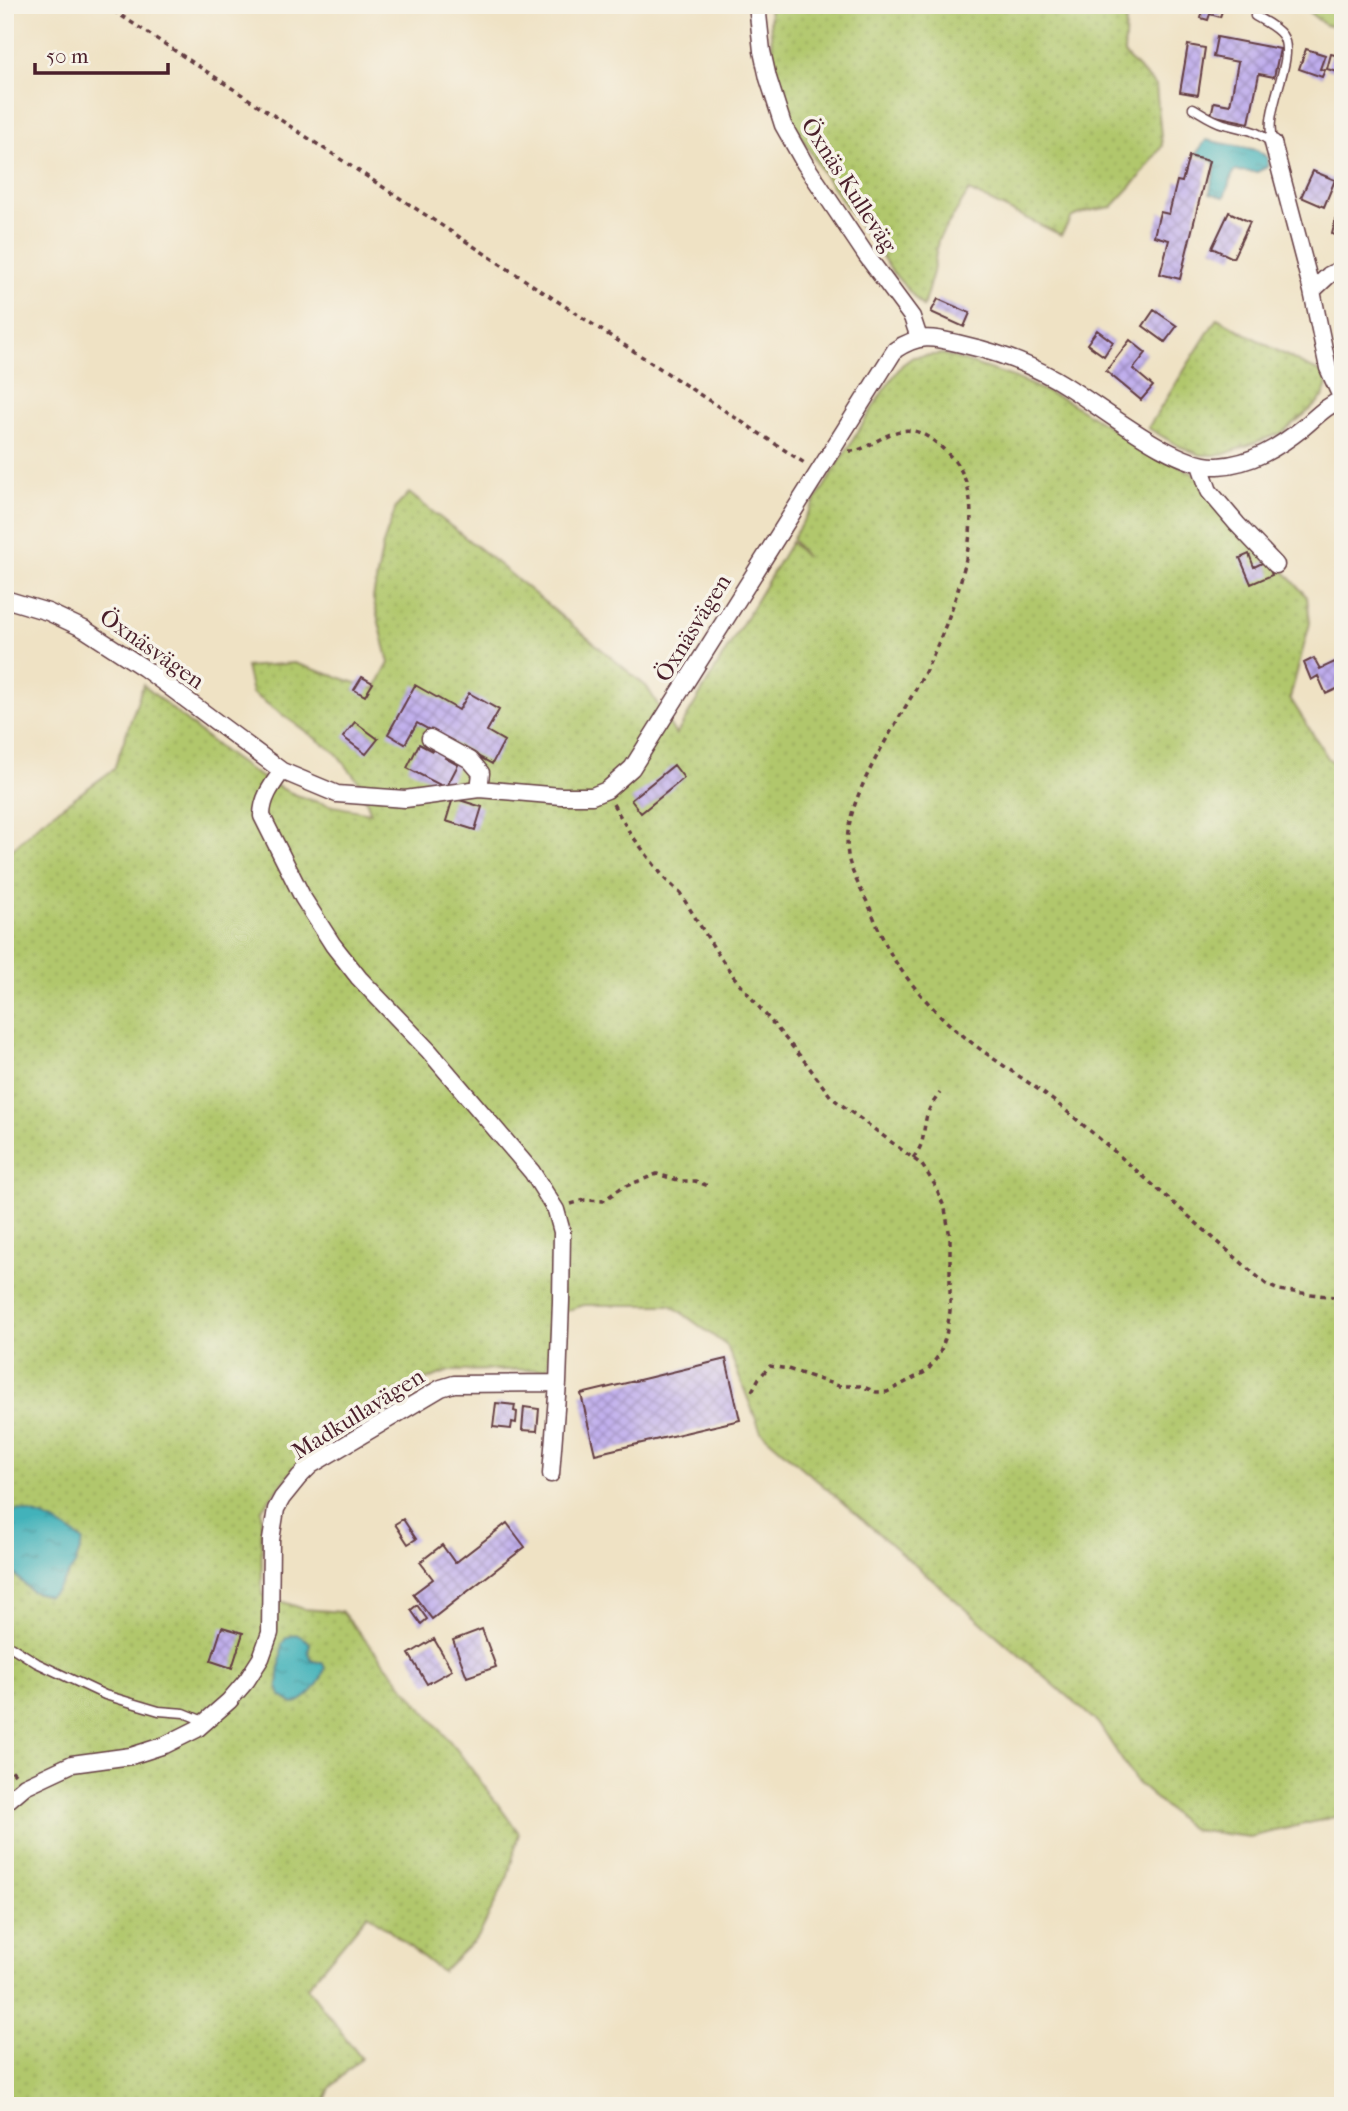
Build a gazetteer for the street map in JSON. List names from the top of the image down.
{
  "streets": {
    "street": ["Öxnäs Kulleväg", "Öxnäsvägen", "Madkullavägen"]
  },
  "crossings": [
    ["Öxnäs Kulleväg", "Öxnäsvägen"]
  ],
  "scale_bar": "50 m"
}
